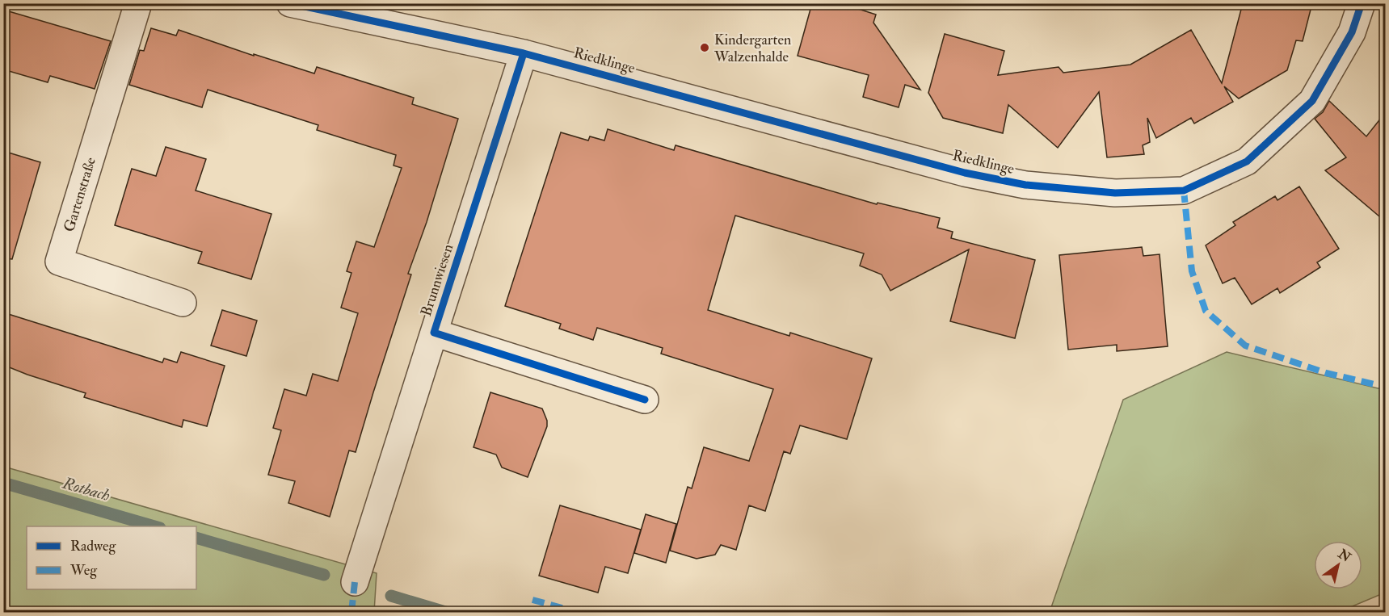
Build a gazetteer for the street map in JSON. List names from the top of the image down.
{
  "streets": {
    "street": ["Riedklinge", "Gartenstraße", "Brunnwiesen"]
  },
  "crossings": [
    ["Riedklinge", "Brunnwiesen"]
  ],
  "water": ["Rotbach"],
  "places": ["Kindergarten Walzenhalde"],
  "legend": ["Radweg", "Weg"],
  "north": "top right"
}
